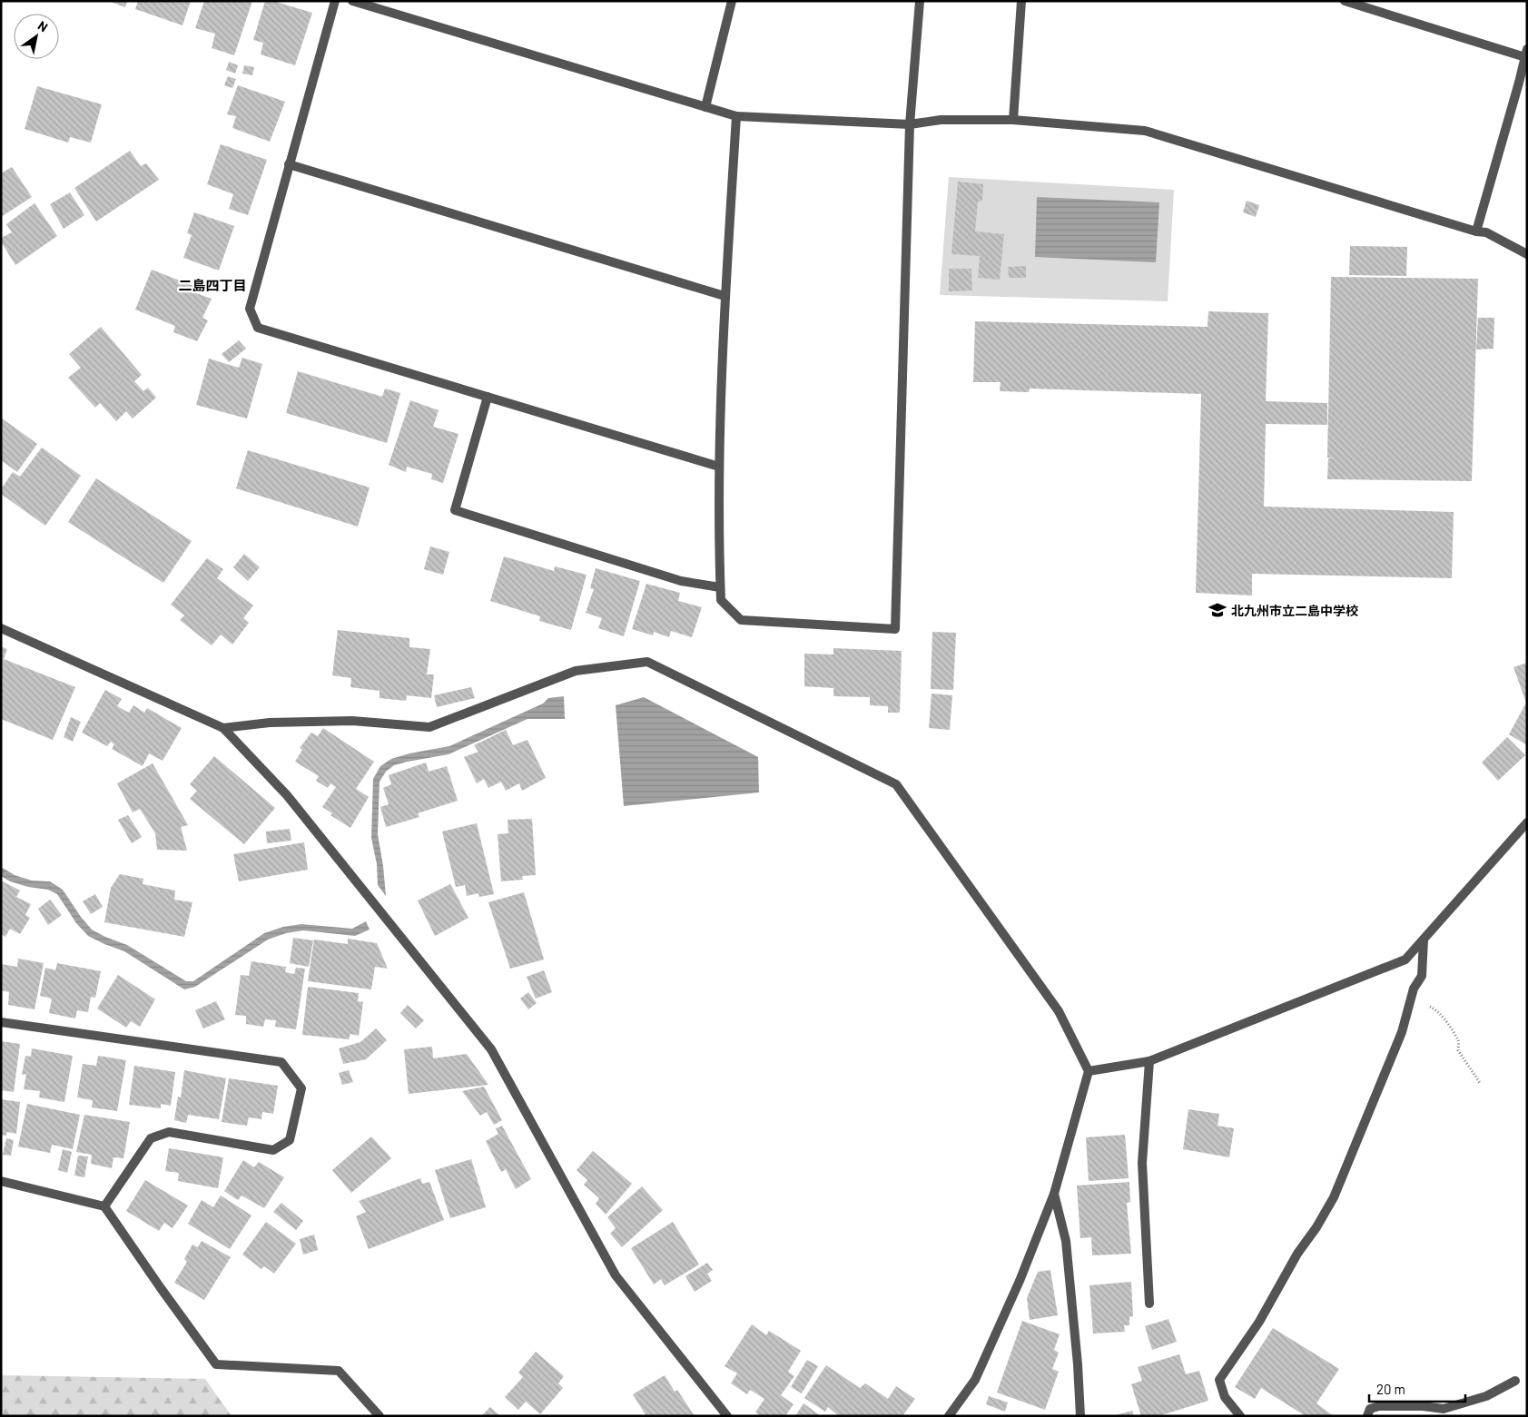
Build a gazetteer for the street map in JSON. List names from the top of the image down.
{
  "districts": ["二島四丁目"],
  "places": {
    "school or university": ["北九州市立二島中学校"]
  },
  "scale_bar": "20 m",
  "north": "top right"
}
